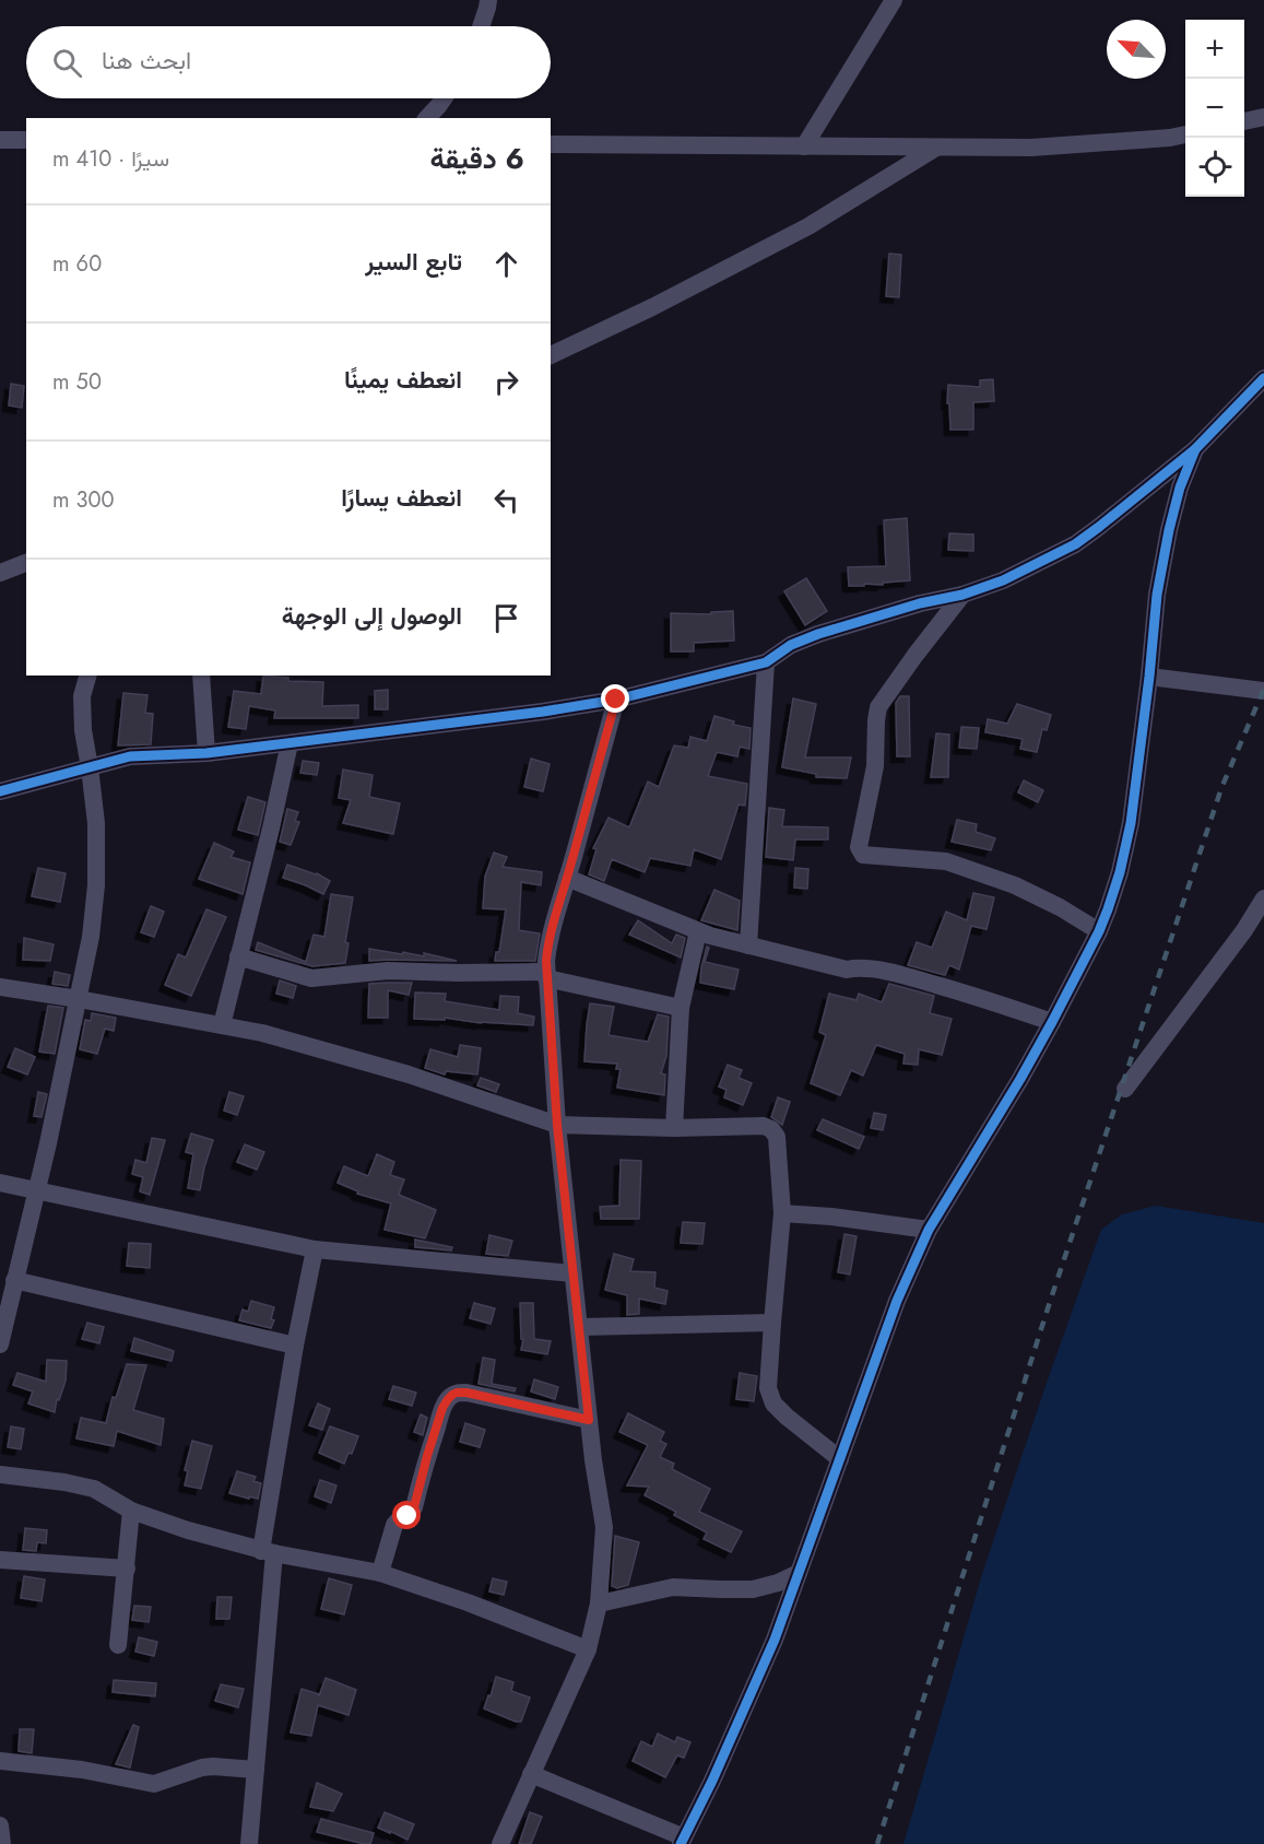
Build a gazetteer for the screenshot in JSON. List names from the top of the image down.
{
  "north": "top left",
  "page": {
    "map_buttons": ["+", "−"],
    "search": "ابحث هنا",
    "heading": ["6 دقيقة", "سيرًا · 410 m"],
    "list": [
      ["تابع السير", "60 m"],
      ["انعطف يمينًا", "50 m"],
      ["انعطف يسارًا", "300 m"],
      "الوصول إلى الوجهة"
    ]
  }
}
